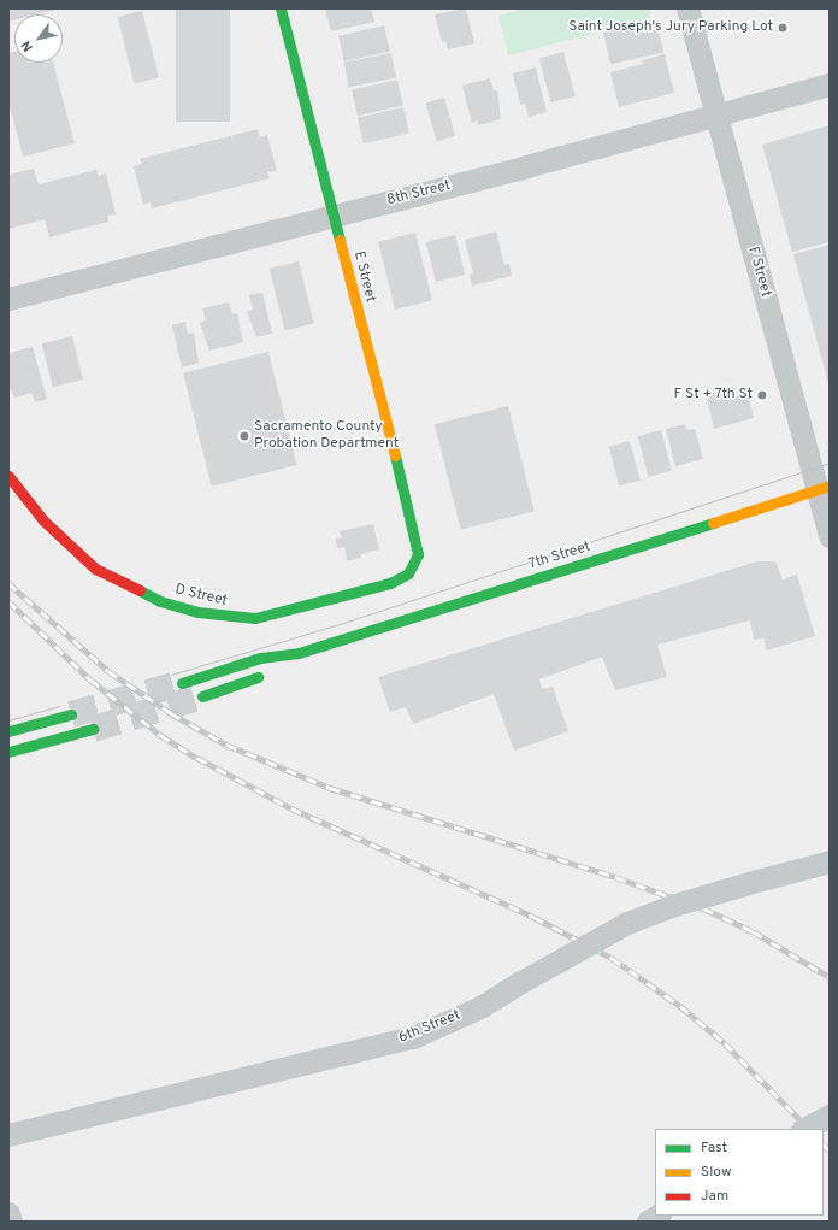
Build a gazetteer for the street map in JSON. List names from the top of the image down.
{
  "streets": {
    "street": [
      "8th Street",
      "F Street",
      "E Street",
      "7th Street",
      "D Street",
      "6th Street"
    ]
  },
  "crossings": [
    ["8th Street", "F Street"],
    ["8th Street", "E Street"],
    ["F Street", "7th Street"],
    ["E Street", "D Street"]
  ],
  "places": ["Saint Joseph's Jury Parking Lot", "F St + 7th St", "Sacramento County Probation Department"],
  "legend": ["Fast", "Slow", "Jam"],
  "north": "bottom left"
}
